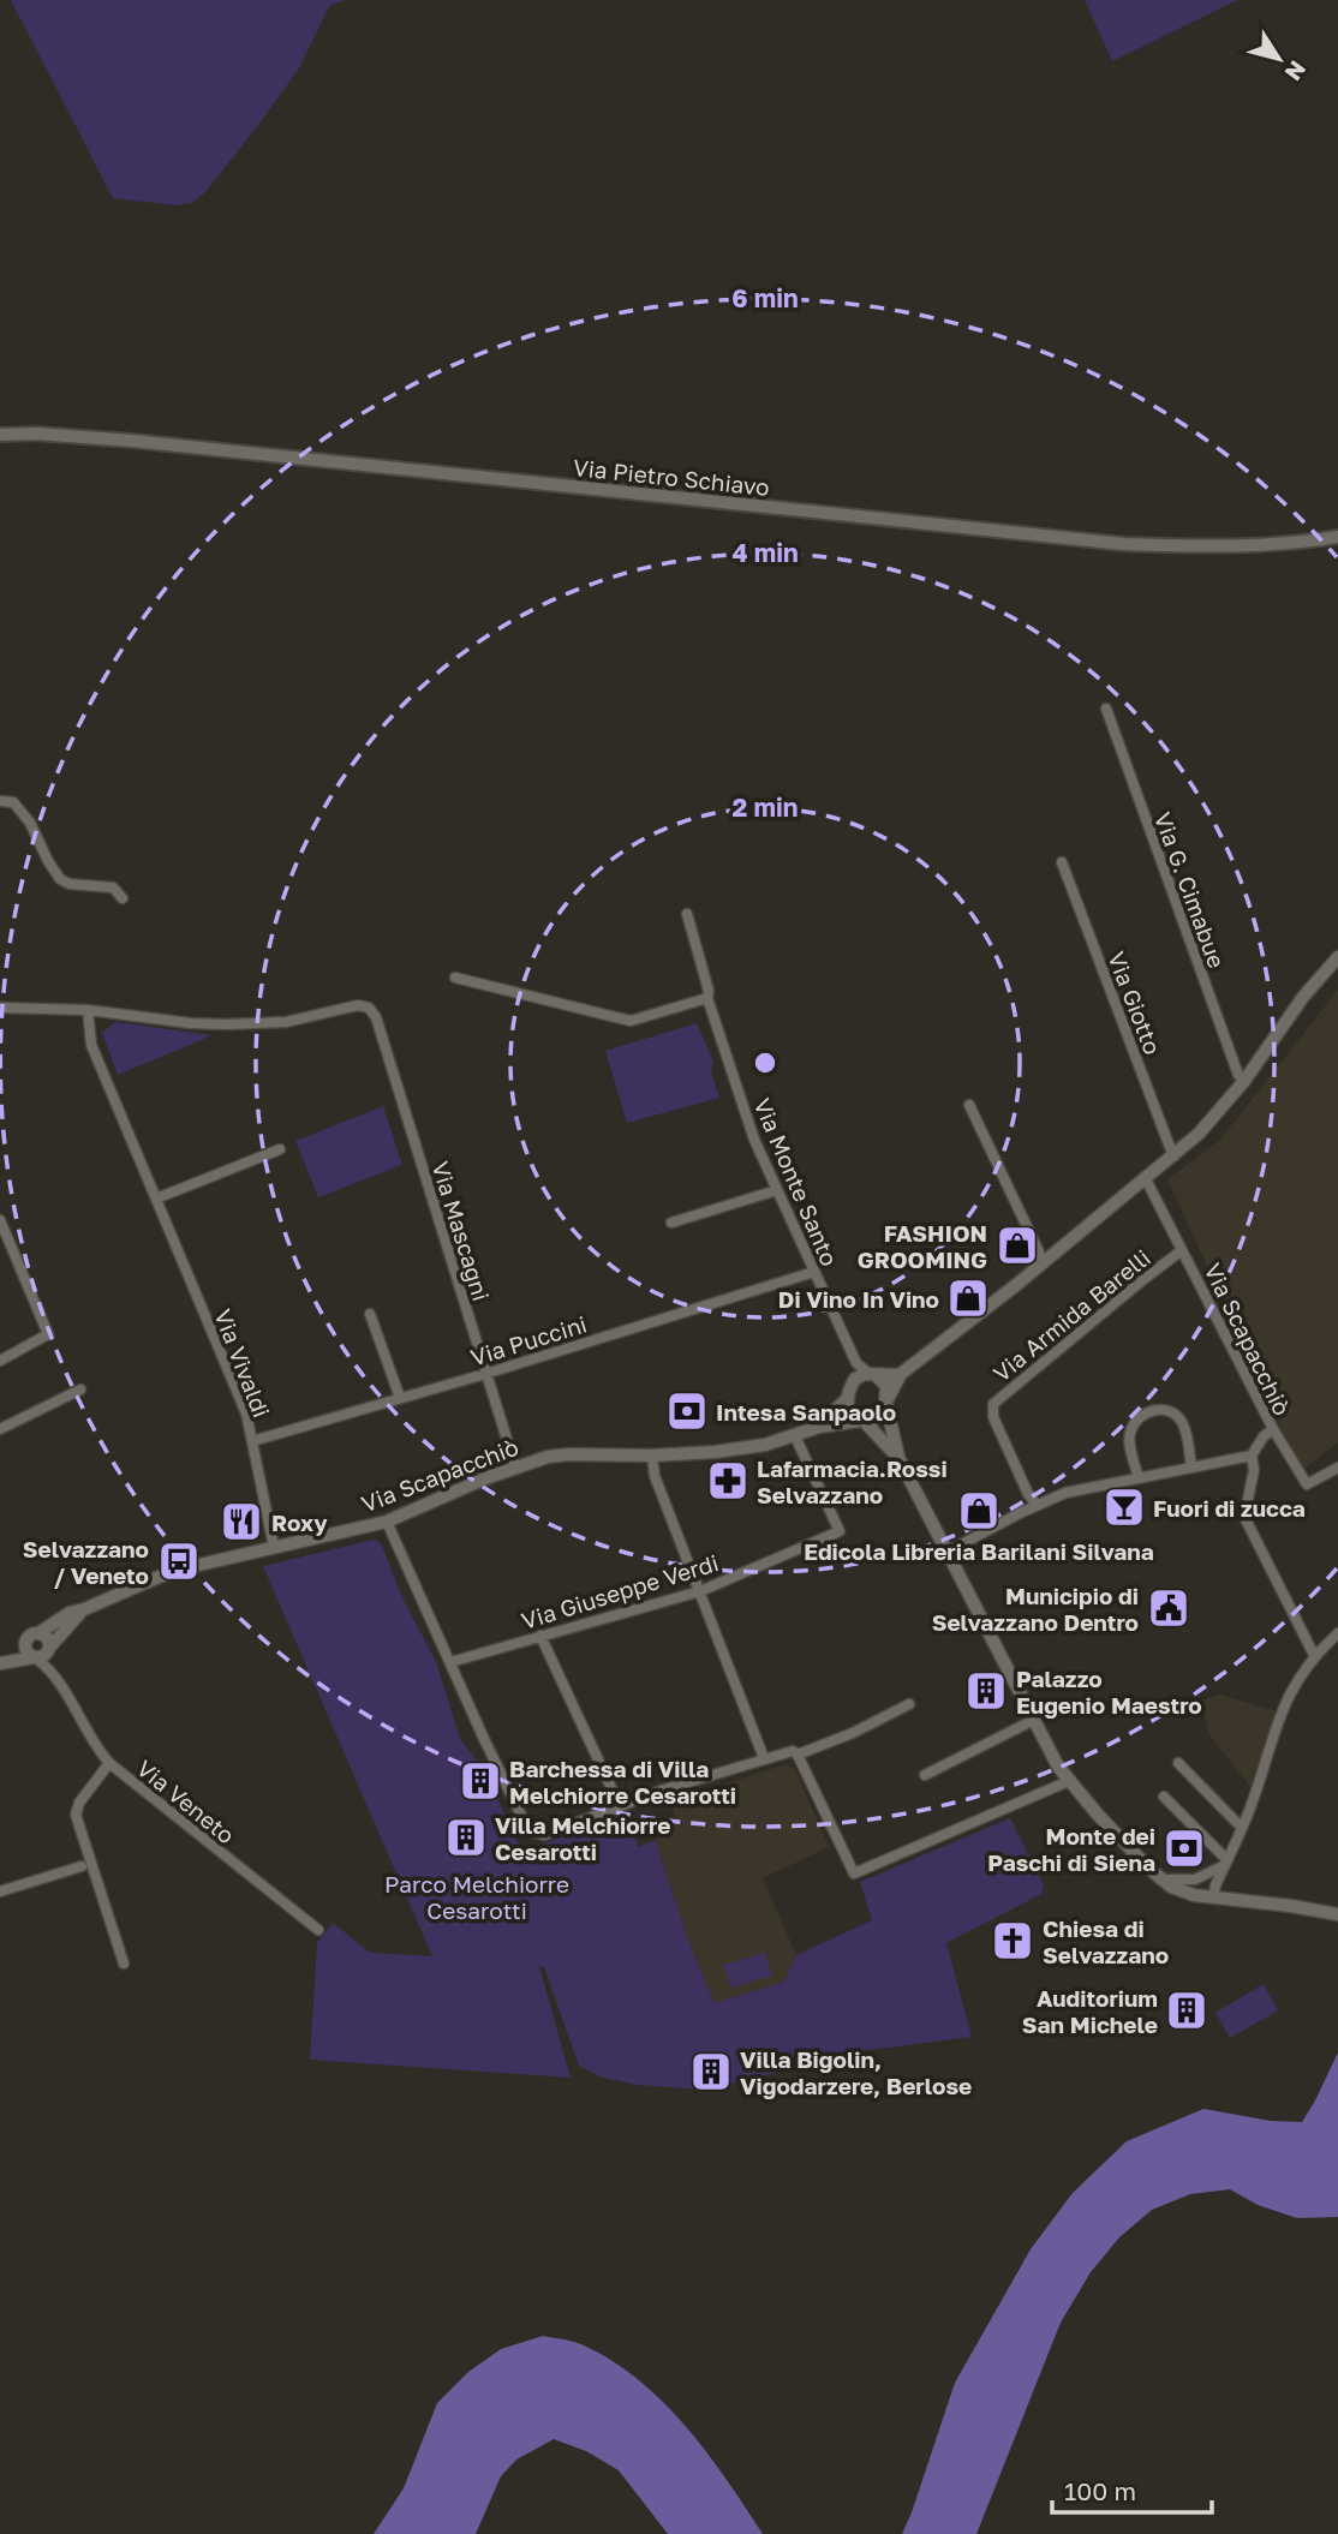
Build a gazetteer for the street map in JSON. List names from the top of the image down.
{
  "streets": {
    "main road": ["Via Pietro Schiavo"],
    "street": [
      "Via G. Cimabue",
      "Via Giotto",
      "Via Monte Santo",
      "Via Mascagni",
      "Via Armida Barelli",
      "Via Scapacchiò",
      "Via Puccini",
      "Via Vivaldi",
      "Via Giuseppe Verdi",
      "Via Veneto"
    ]
  },
  "crossings": [
    ["Via Monte Santo", "Via Scapacchiò"],
    ["Via Monte Santo", "Via Puccini"],
    ["Via Mascagni", "Via Scapacchiò"],
    ["Via Mascagni", "Via Puccini"],
    ["Via Mascagni", "Via Vivaldi"],
    ["Via Armida Barelli", "Via Scapacchiò"],
    ["Via Scapacchiò", "Via Vivaldi"],
    ["Via Scapacchiò", "Via Giuseppe Verdi"],
    ["Via Scapacchiò", "Via Veneto"],
    ["Via Puccini", "Via Vivaldi"]
  ],
  "parks": ["Parco Melchiorre Cesarotti"],
  "places": {
    "shop": ["FASHION GROOMING", "Di Vino In Vino", "Edicola Libreria Barilani Silvana"],
    "bank": ["Intesa Sanpaolo", "Monte dei Paschi di Siena"],
    "pharmacy": ["Lafarmacia.Rossi Selvazzano"],
    "bar": ["Fuori di zucca"],
    "restaurant": ["Roxy"],
    "bus stop": ["Selvazzano / Veneto"],
    "public building": ["Municipio di Selvazzano Dentro"],
    "building": [
      "Palazzo Eugenio Maestro",
      "Barchessa di Villa Melchiorre Cesarotti",
      "Villa Melchiorre Cesarotti",
      "Auditorium San Michele",
      "Villa Bigolin, Vigodarzere, Berlose"
    ],
    "church": ["Chiesa di Selvazzano"]
  },
  "scale_bar": "100 m",
  "north": "bottom right",
  "rings": ["6 min", "4 min", "2 min"]
}
